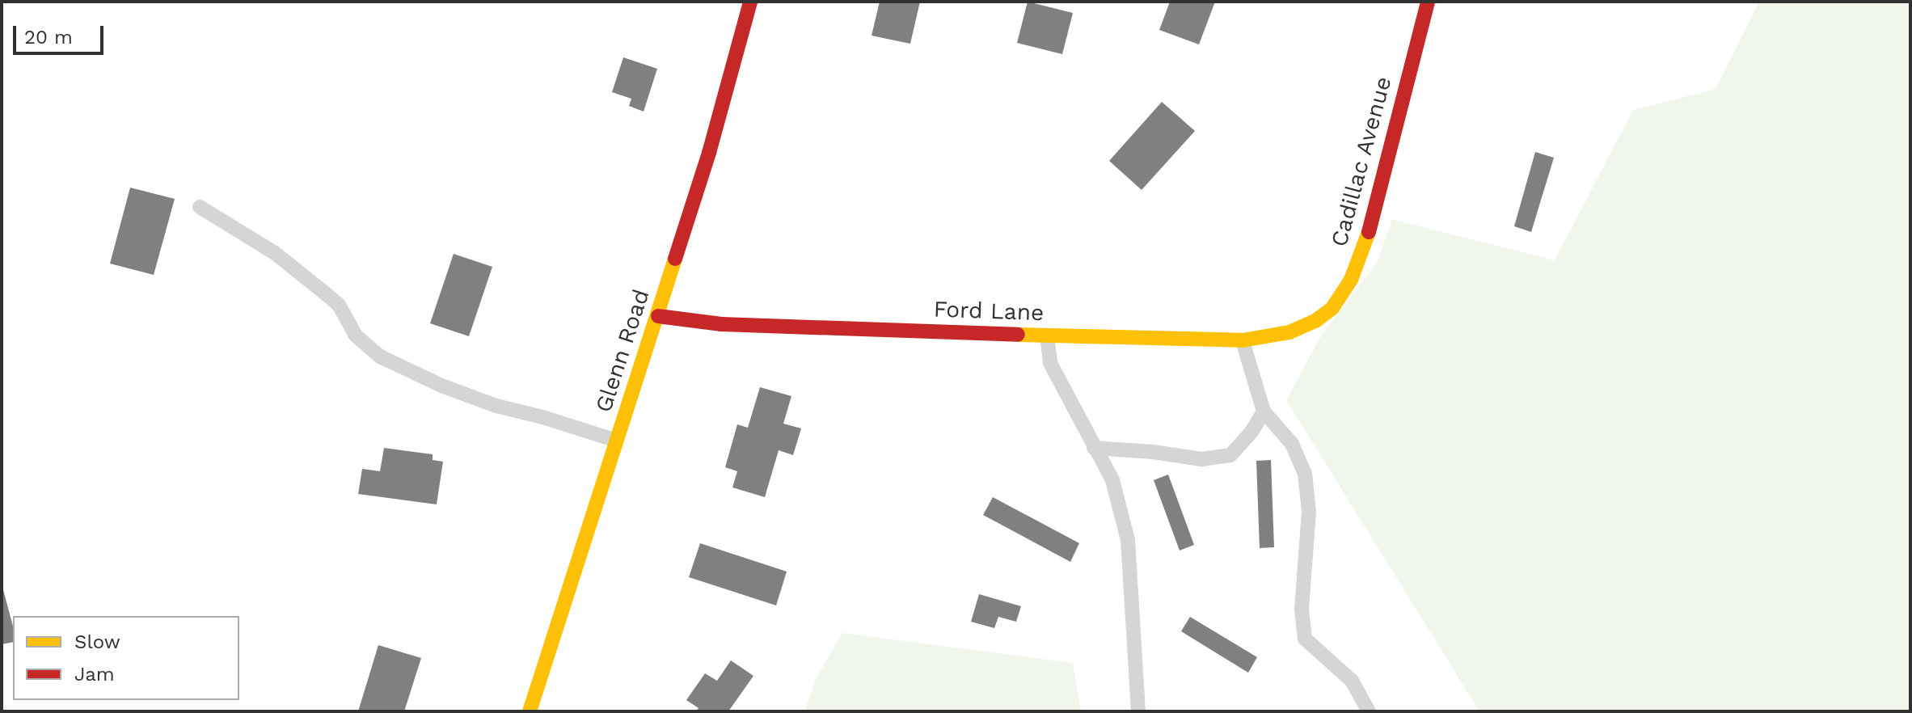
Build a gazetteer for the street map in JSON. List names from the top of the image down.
{
  "streets": {
    "street": ["Cadillac Avenue", "Ford Lane", "Glenn Road"]
  },
  "crossings": [
    ["Cadillac Avenue", "Ford Lane"],
    ["Ford Lane", "Glenn Road"]
  ],
  "legend": ["Slow", "Jam"],
  "scale_bar": "20 m"
}
